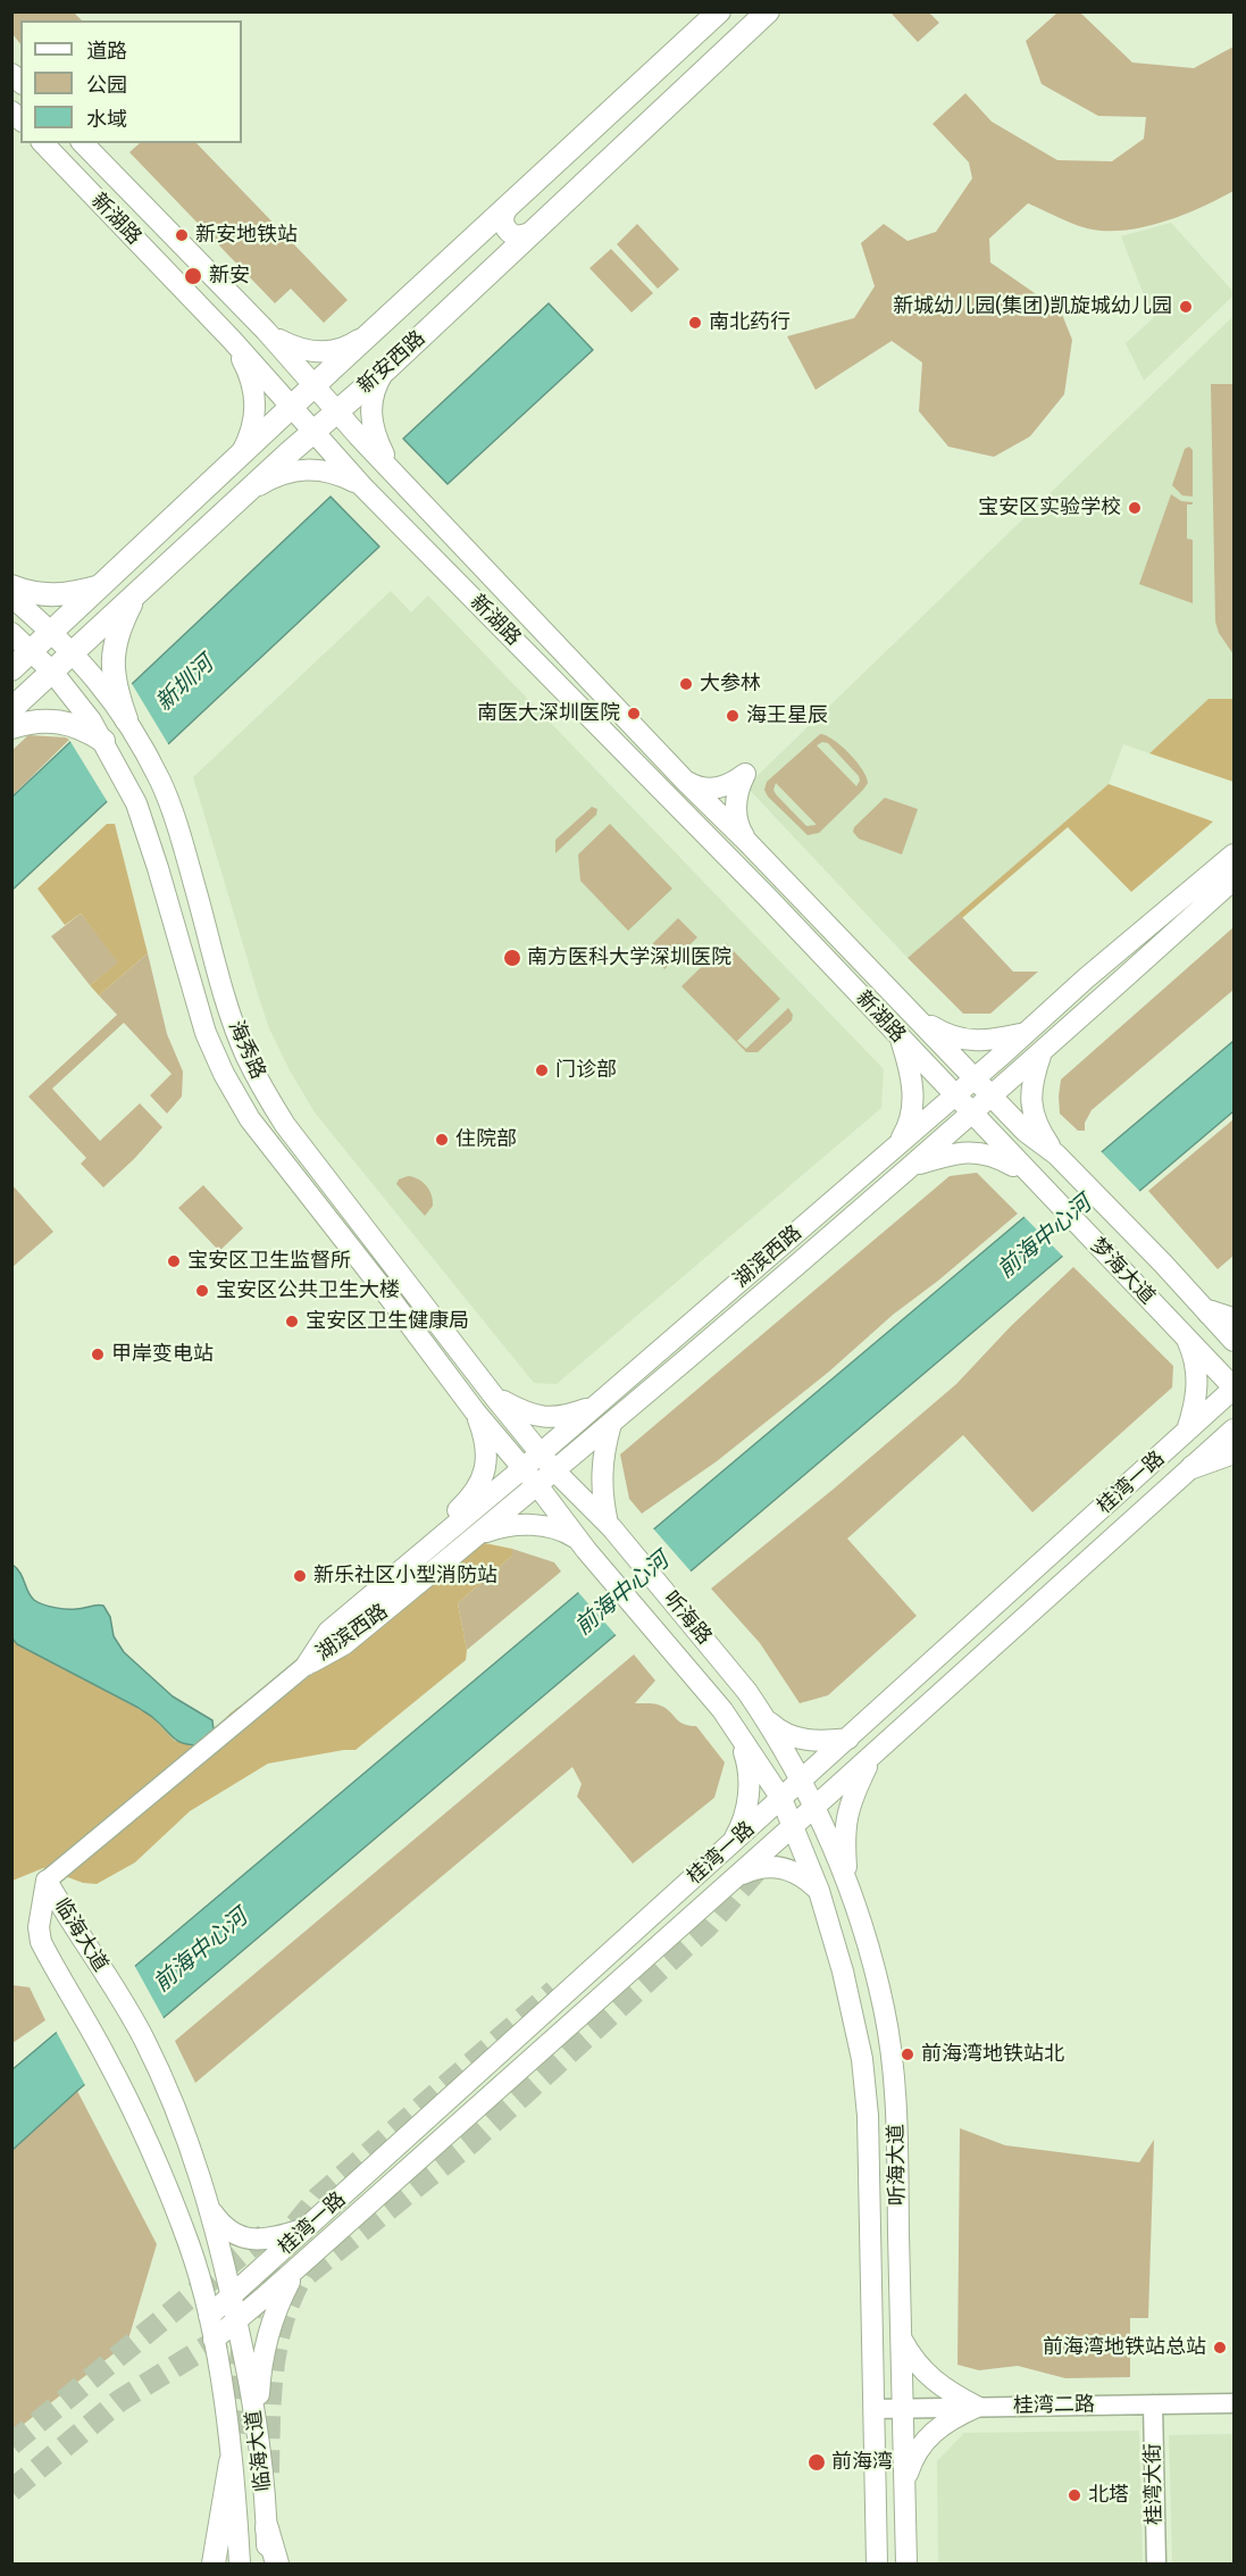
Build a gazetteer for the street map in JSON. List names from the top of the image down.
{
  "streets": {
    "main road": [
      "新湖路",
      "新安西路",
      "海秀路",
      "湖滨西路",
      "梦海大道",
      "桂湾一路",
      "听海路",
      "临海大道",
      "听海大道"
    ],
    "street": ["桂湾二路", "桂湾大街"]
  },
  "crossings": [
    ["新湖路", "新安西路"],
    ["新湖路", "湖滨西路"],
    ["新湖路", "梦海大道"],
    ["海秀路", "湖滨西路"],
    ["海秀路", "听海路"],
    ["湖滨西路", "梦海大道"],
    ["湖滨西路", "听海路"],
    ["湖滨西路", "临海大道"],
    ["梦海大道", "桂湾一路"],
    ["桂湾一路", "听海路"],
    ["桂湾一路", "临海大道"],
    ["桂湾一路", "听海大道"],
    ["听海路", "听海大道"],
    ["听海大道", "桂湾二路"],
    ["桂湾二路", "桂湾大街"]
  ],
  "water": ["新圳河", "前海中心河"],
  "places": [
    "新安地铁站",
    "新安",
    "新城幼儿园(集团)凯旋城幼儿园",
    "南北药行",
    "宝安区实验学校",
    "大参林",
    "南医大深圳医院",
    "海王星辰",
    "南方医科大学深圳医院",
    "门诊部",
    "住院部",
    "宝安区卫生监督所",
    "宝安区公共卫生大楼",
    "宝安区卫生健康局",
    "甲岸变电站",
    "新乐社区小型消防站",
    "前海湾地铁站北",
    "前海湾地铁站总站",
    "前海湾",
    "北塔"
  ],
  "legend": ["道路", "公园", "水域"]
}
